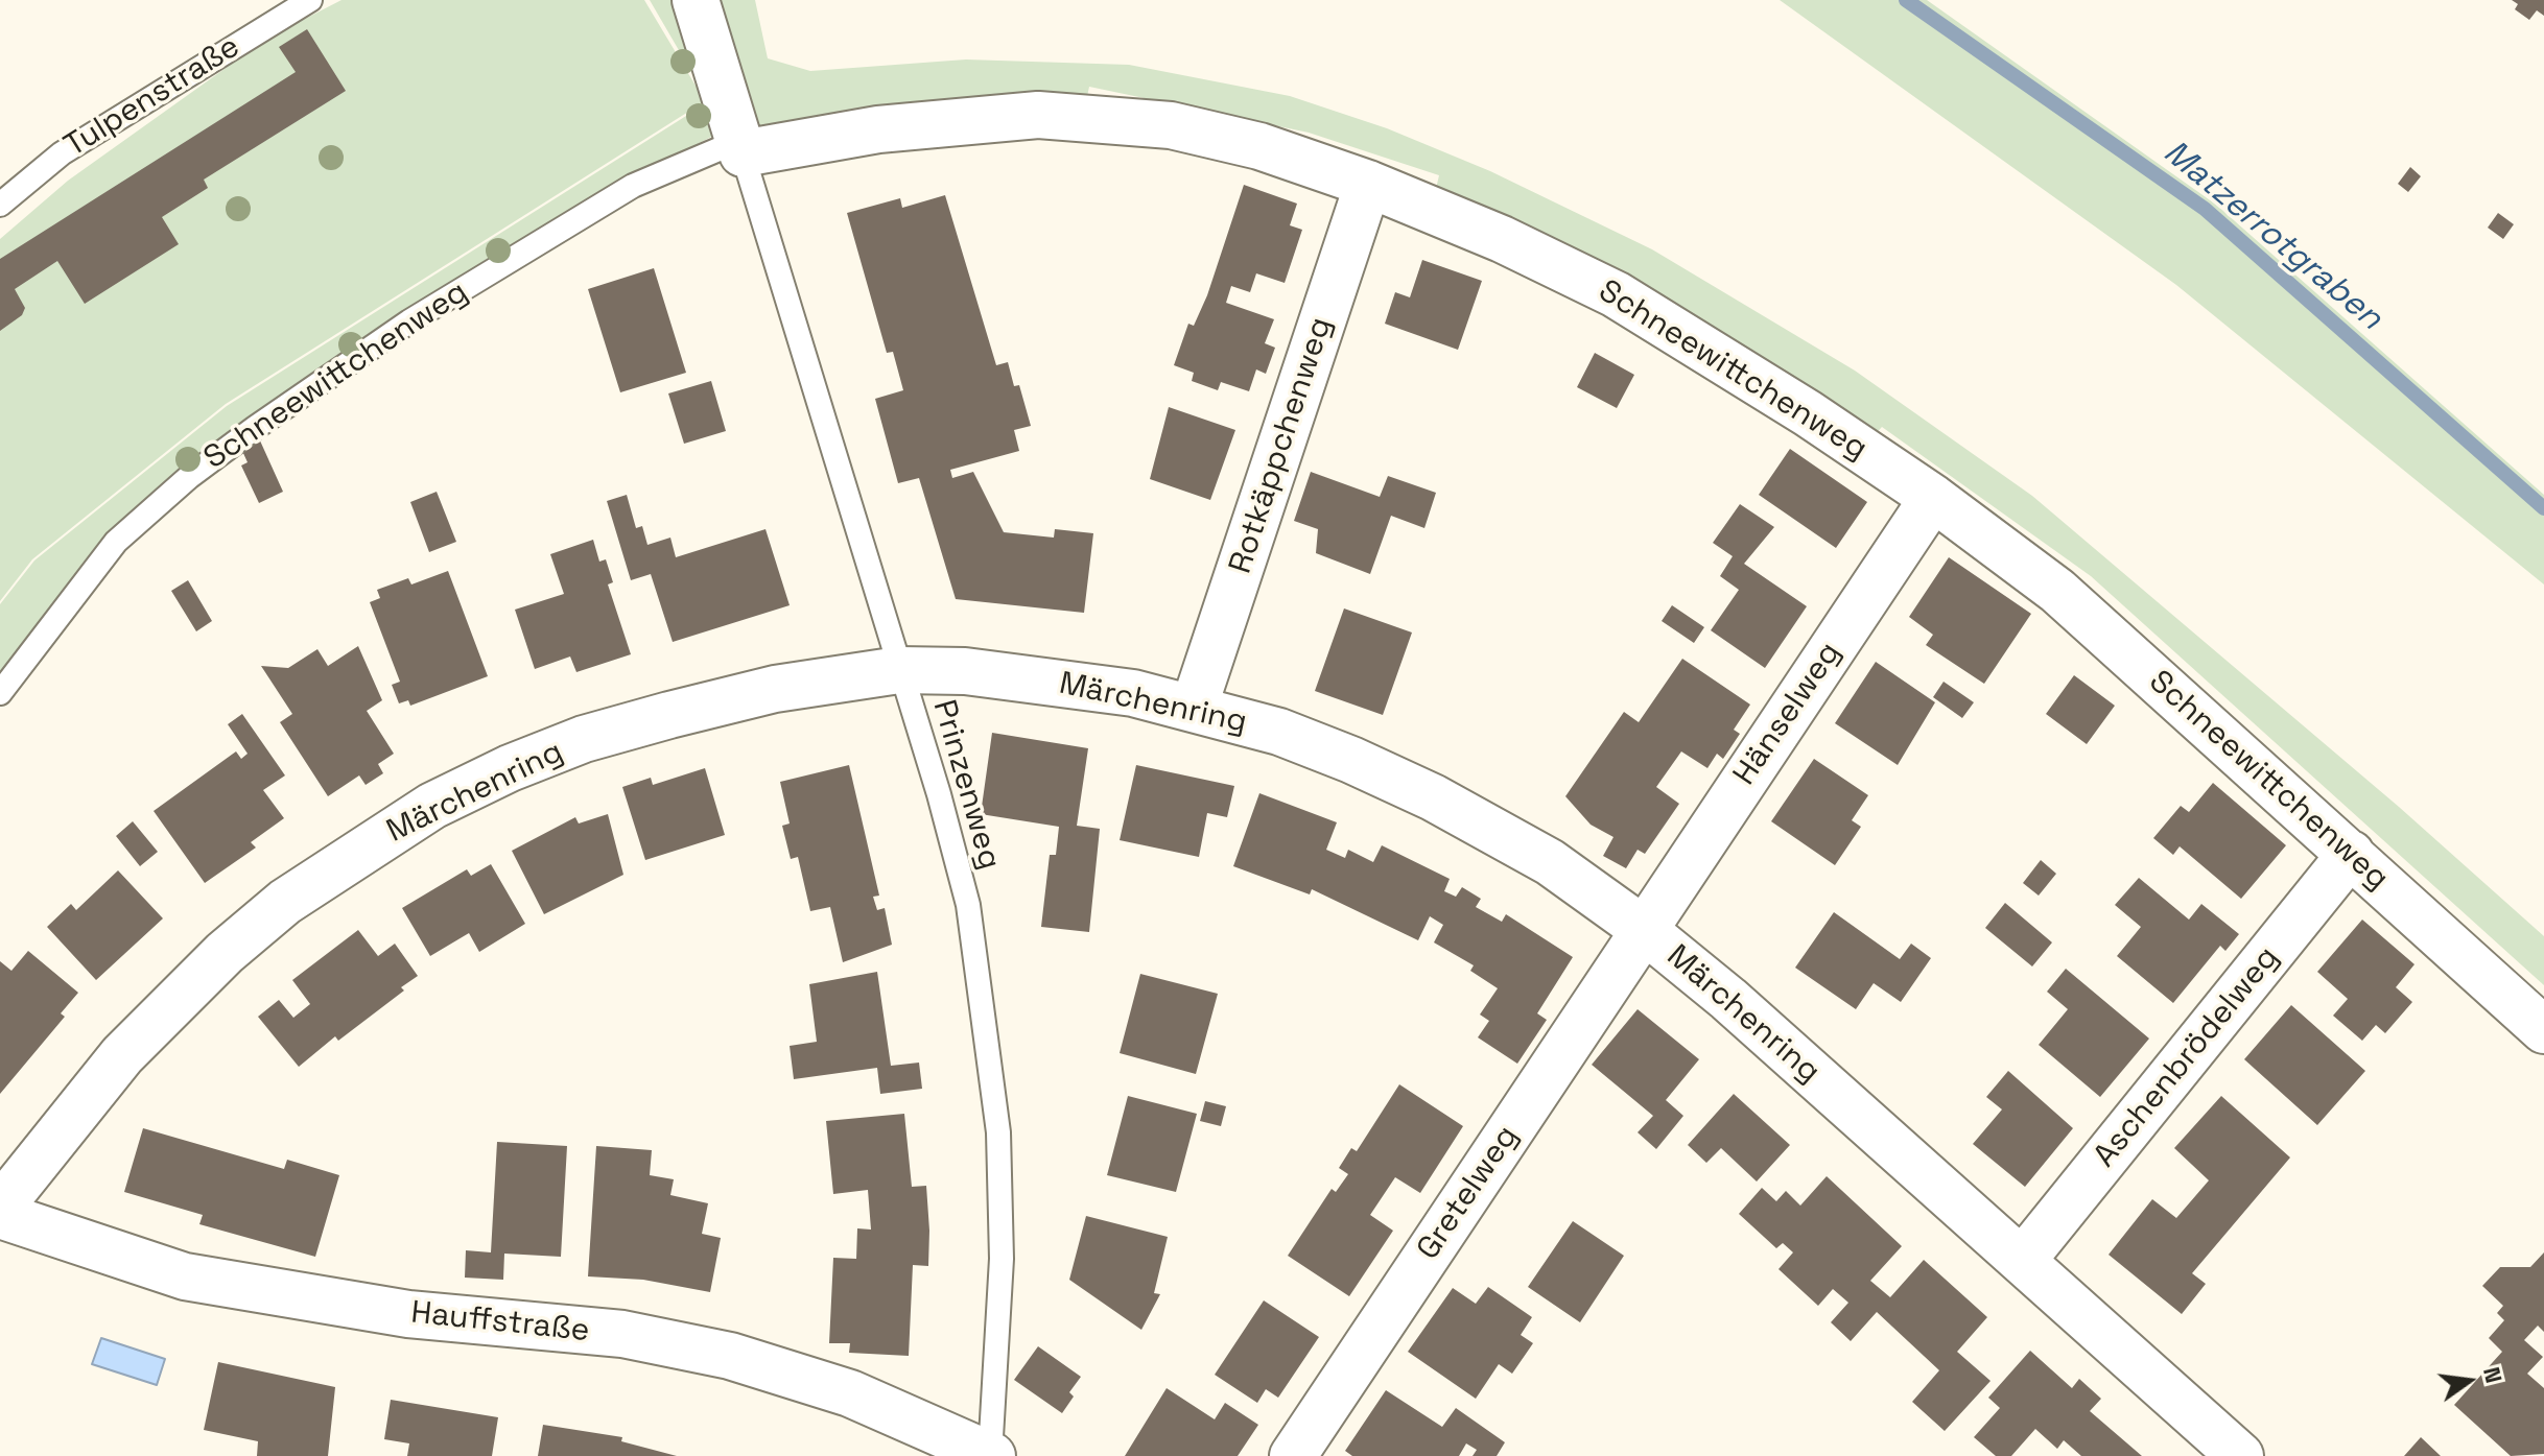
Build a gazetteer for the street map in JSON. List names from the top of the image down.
{
  "streets": {
    "street": [
      "Schneewittchenweg",
      "Rotkäppchenweg",
      "Märchenring",
      "Hänselweg",
      "Aschenbrödelweg",
      "Gretelweg",
      "Hauffstraße"
    ],
    "lane": ["Tulpenstraße", "Prinzenweg"]
  },
  "crossings": [
    ["Schneewittchenweg", "Rotkäppchenweg"],
    ["Schneewittchenweg", "Hänselweg"],
    ["Schneewittchenweg", "Prinzenweg"],
    ["Schneewittchenweg", "Aschenbrödelweg"],
    ["Rotkäppchenweg", "Märchenring"],
    ["Märchenring", "Hänselweg"],
    ["Märchenring", "Prinzenweg"],
    ["Märchenring", "Aschenbrödelweg"],
    ["Märchenring", "Gretelweg"],
    ["Hänselweg", "Gretelweg"],
    ["Prinzenweg", "Hauffstraße"]
  ],
  "water": ["Matzerrotgraben"],
  "north": "right"
}
